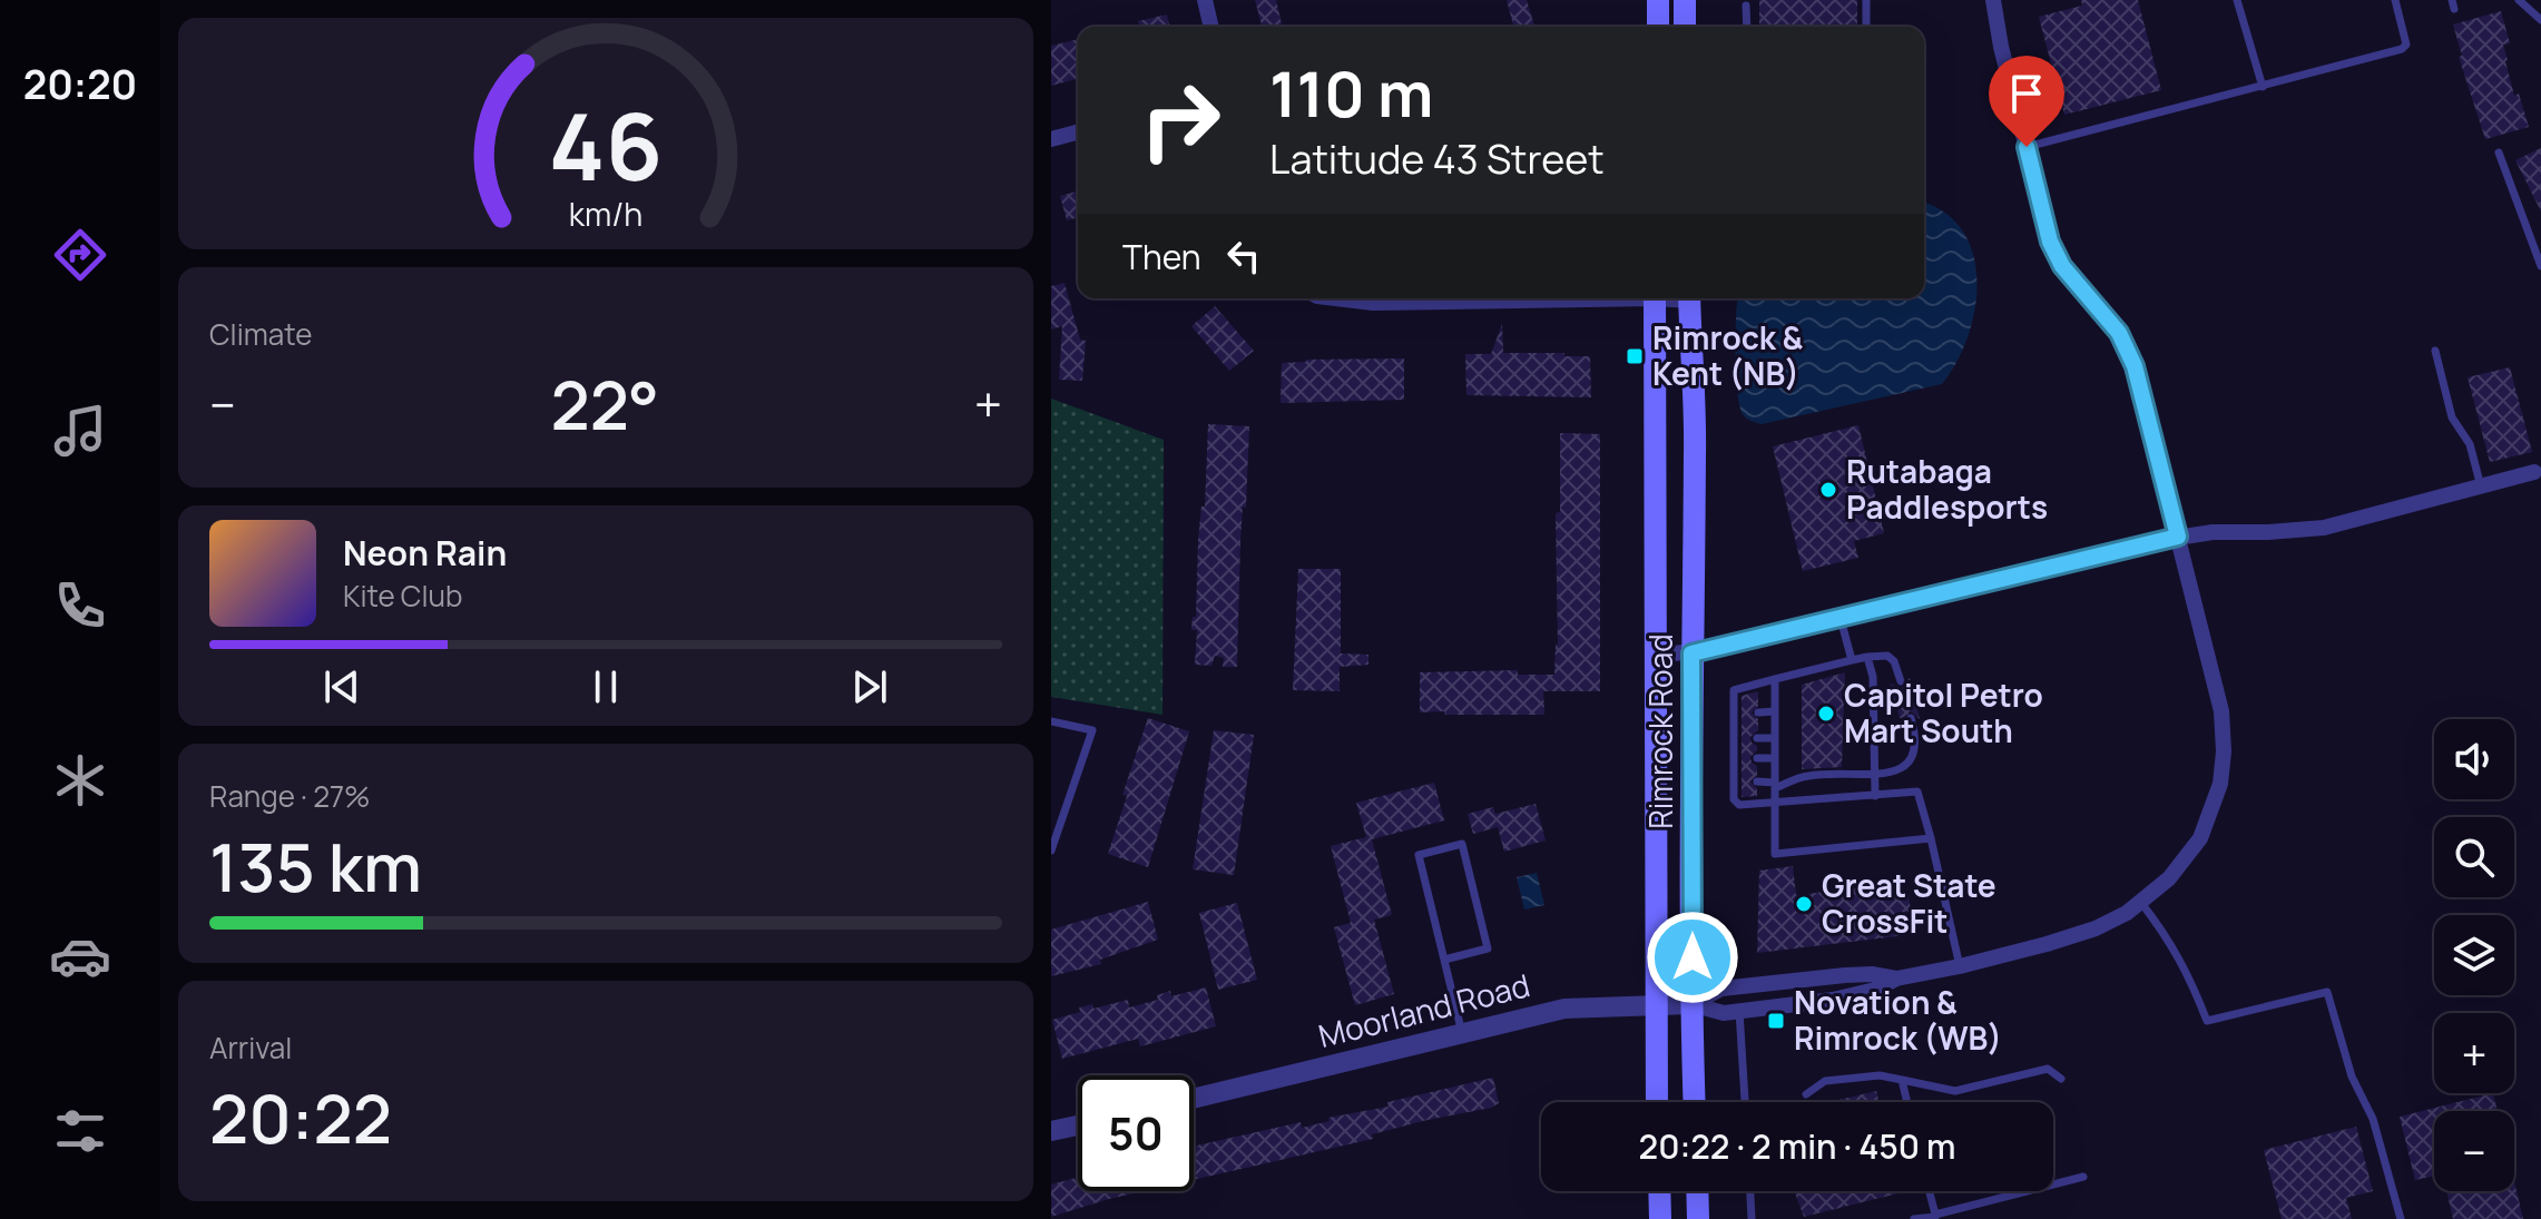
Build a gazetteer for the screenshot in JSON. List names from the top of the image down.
{
  "streets": {
    "main road": ["Rimrock Road"],
    "street": ["Moorland Road"]
  },
  "crossings": [
    ["Rimrock Road", "Moorland Road"]
  ],
  "places": {
    "transit": ["Rimrock & Kent (NB)", "Novation & Rimrock (WB)"],
    "other": ["Rutabaga Paddlesports", "Capitol Petro Mart South", "Great State CrossFit"]
  },
  "page": {
    "tabs": "20:20",
    "turn": ["110 m", "Latitude 43 Street"],
    "then": "Then",
    "tile": [
      "Climate",
      ["Range · 27%", "135 km"],
      ["Arrival", "20:22"]
    ],
    "heat": ["−", "22°", "+"],
    "song": ["Neon Rain", "Kite Club"],
    "map_buttons": ["+", "−"],
    "limit": "50",
    "trip": "20:22 · 2 min · 450 m",
    "gauge": ["46", "km/h"]
  }
}
